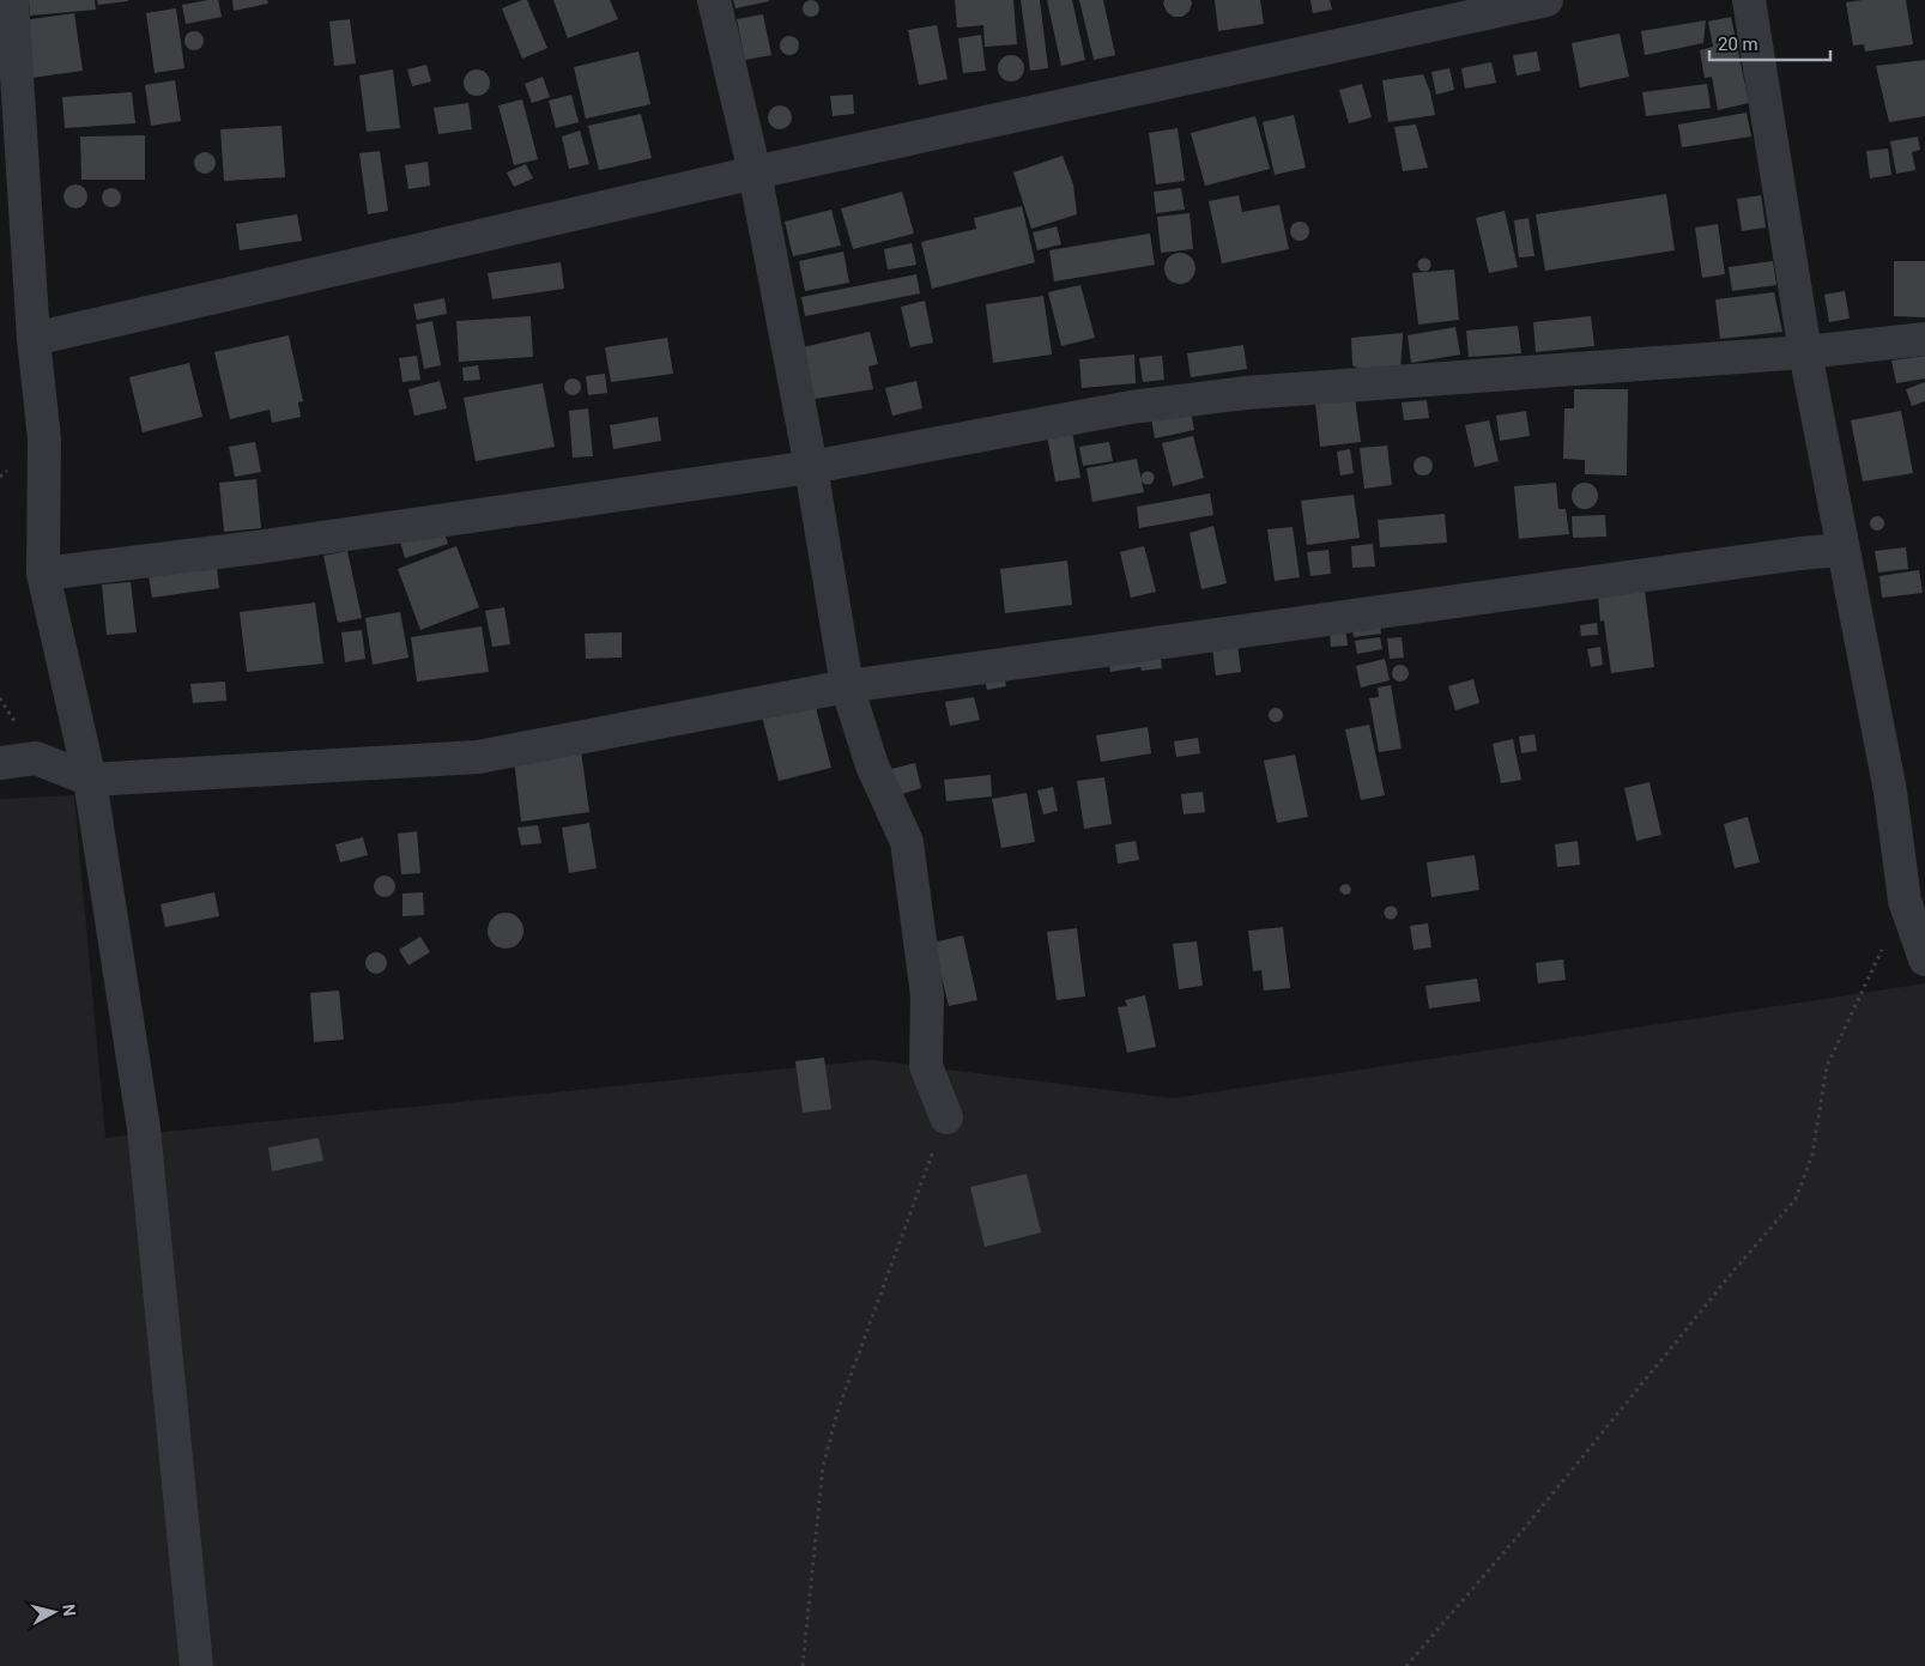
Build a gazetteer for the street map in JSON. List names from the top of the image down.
{
  "scale_bar": "20 m",
  "north": "right"
}
